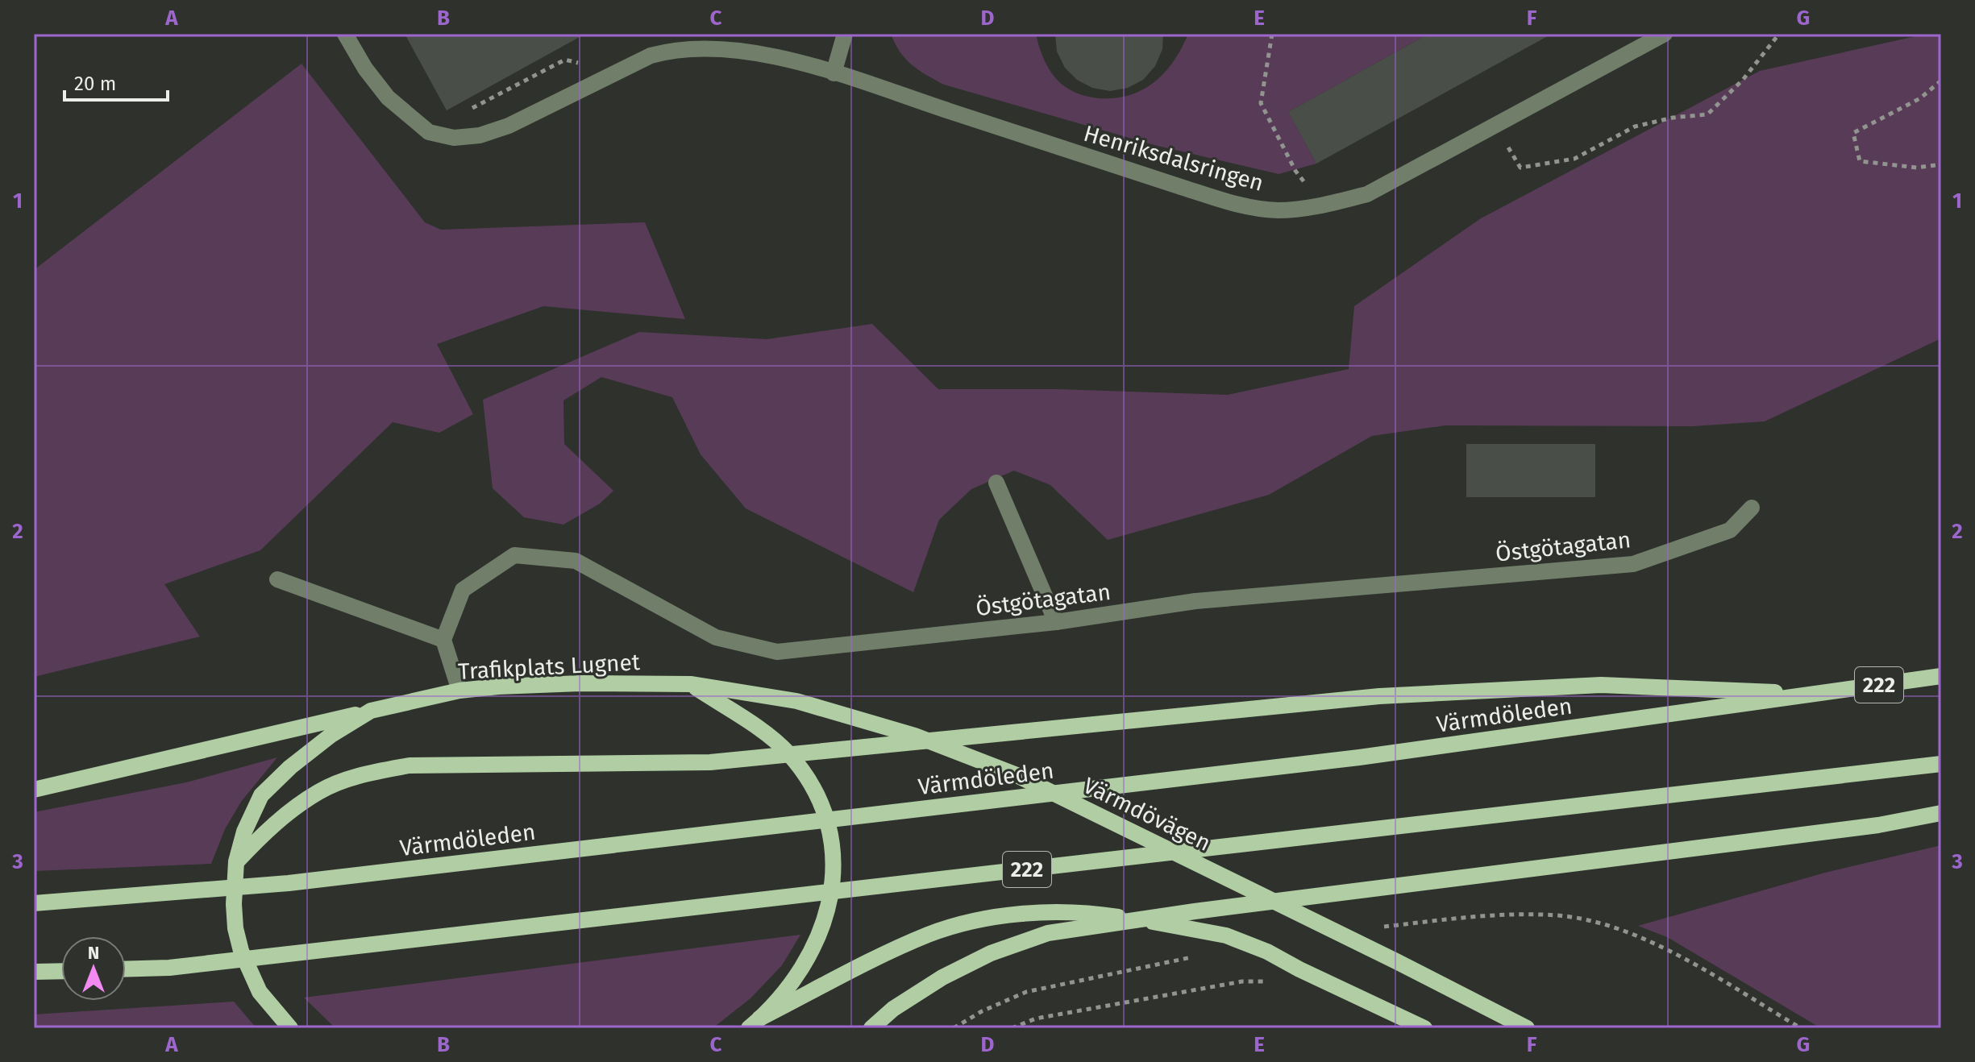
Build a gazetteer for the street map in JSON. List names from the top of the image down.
{
  "streets": {
    "main road": [
      "Trafikplats Lugnet",
      "222",
      "Värmdöleden",
      "Värmdövägen"
    ],
    "street": ["Henriksdalsringen", "Östgötagatan"]
  },
  "crossings": [
    ["Trafikplats Lugnet", "Värmdövägen"]
  ],
  "scale_bar": "20 m",
  "north": "top",
  "grid": {
    "columns": [
      "A",
      "B",
      "C",
      "D",
      "E",
      "F",
      "G"
    ],
    "rows": ["1", "2", "3"]
  }
}
